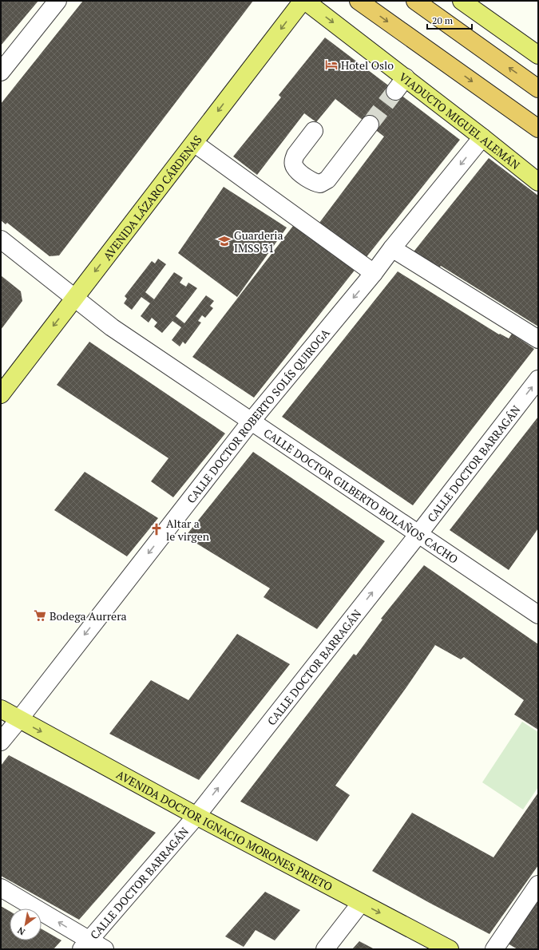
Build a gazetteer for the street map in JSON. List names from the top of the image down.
{
  "streets": {
    "main road": ["VIADUCTO MIGUEL ALEMÁN", "AVENIDA LÁZARO CÁRDENAS", "AVENIDA DOCTOR IGNACIO MORONES PRIETO"],
    "street": ["CALLE DOCTOR ROBERTO SOLÍS QUIROGA", "CALLE DOCTOR BARRAGÁN", "CALLE DOCTOR GILBERTO BOLAÑOS CACHO"]
  },
  "crossings": [
    ["VIADUCTO MIGUEL ALEMÁN", "AVENIDA LÁZARO CÁRDENAS"],
    ["VIADUCTO MIGUEL ALEMÁN", "CALLE DOCTOR ROBERTO SOLÍS QUIROGA"],
    ["AVENIDA LÁZARO CÁRDENAS", "CALLE DOCTOR GILBERTO BOLAÑOS CACHO"],
    ["CALLE DOCTOR ROBERTO SOLÍS QUIROGA", "CALLE DOCTOR GILBERTO BOLAÑOS CACHO"],
    ["CALLE DOCTOR ROBERTO SOLÍS QUIROGA", "AVENIDA DOCTOR IGNACIO MORONES PRIETO"],
    ["CALLE DOCTOR BARRAGÁN", "CALLE DOCTOR GILBERTO BOLAÑOS CACHO"],
    ["CALLE DOCTOR BARRAGÁN", "AVENIDA DOCTOR IGNACIO MORONES PRIETO"]
  ],
  "one_way": [
    "AVENIDA LÁZARO CÁRDENAS",
    "CALLE DOCTOR ROBERTO SOLÍS QUIROGA",
    "CALLE DOCTOR BARRAGÁN",
    "AVENIDA DOCTOR IGNACIO MORONES PRIETO"
  ],
  "places": {
    "hotel": ["Hotel Oslo"],
    "school or university": ["Guarderia IMSS 31"],
    "church": ["Altar a le virgen"],
    "supermarket": ["Bodega Aurrera"]
  },
  "scale_bar": "20 m",
  "north": "bottom left"
}
